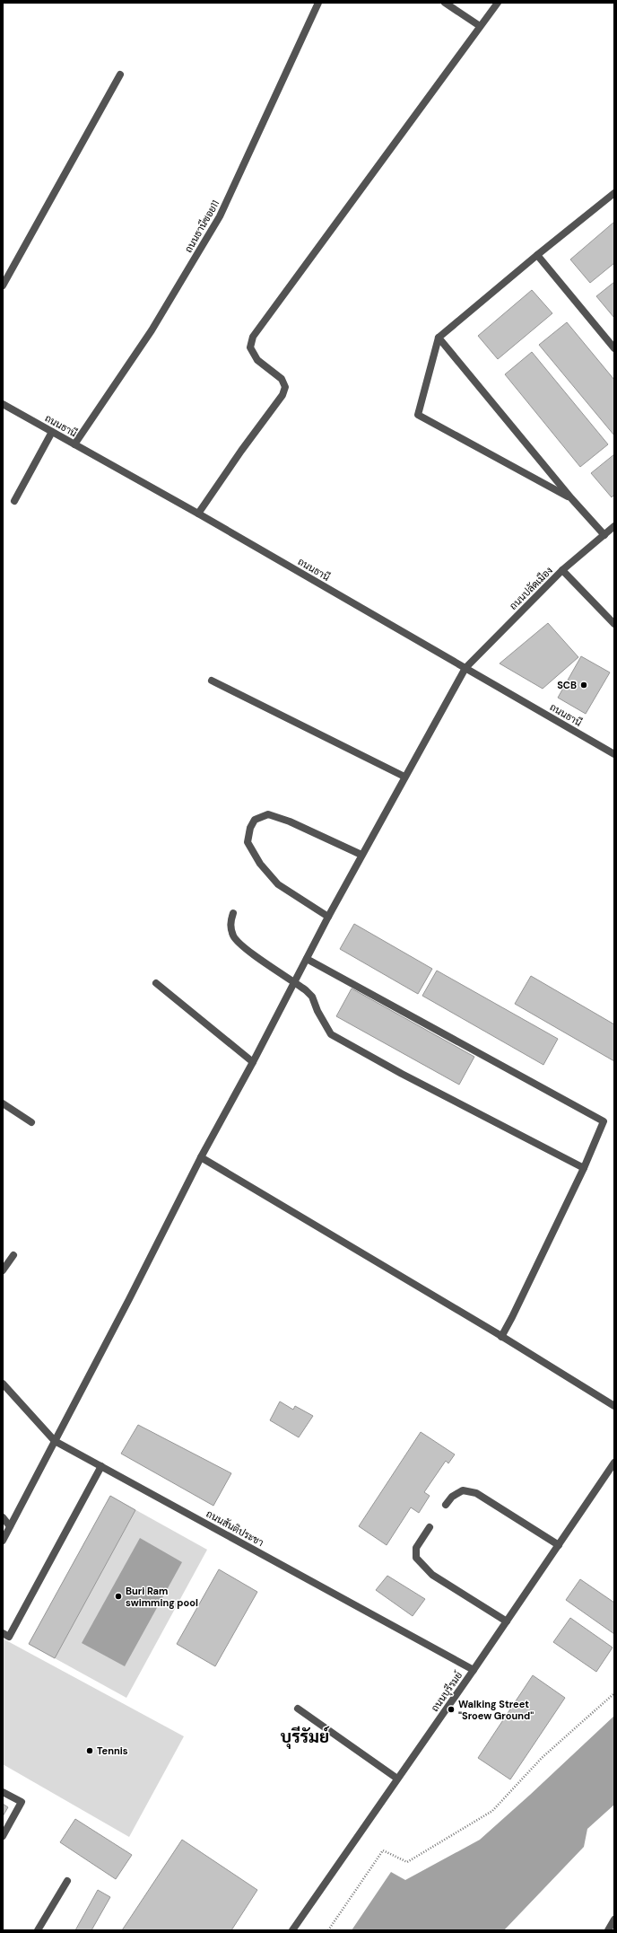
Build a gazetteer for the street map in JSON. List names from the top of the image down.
{
  "streets": {
    "street": [
      "ถนนธานีซอย11",
      "ถนนธานี",
      "ถนนปลัดเมือง",
      "ถนนสันติประชา",
      "ถนนบุรีรมย์"
    ]
  },
  "crossings": [
    ["ถนนธานีซอย11", "ถนนธานี"],
    ["ถนนธานี", "ถนนปลัดเมือง"],
    ["ถนนปลัดเมือง", "ถนนสันติประชา"],
    ["ถนนสันติประชา", "ถนนบุรีรมย์"]
  ],
  "districts": ["บุรีรัมย์"],
  "places": [
    "SCB",
    "Buri Ram swimming pool",
    "Walking Street \"Sroew Ground\"",
    "Tennis"
  ]
}
